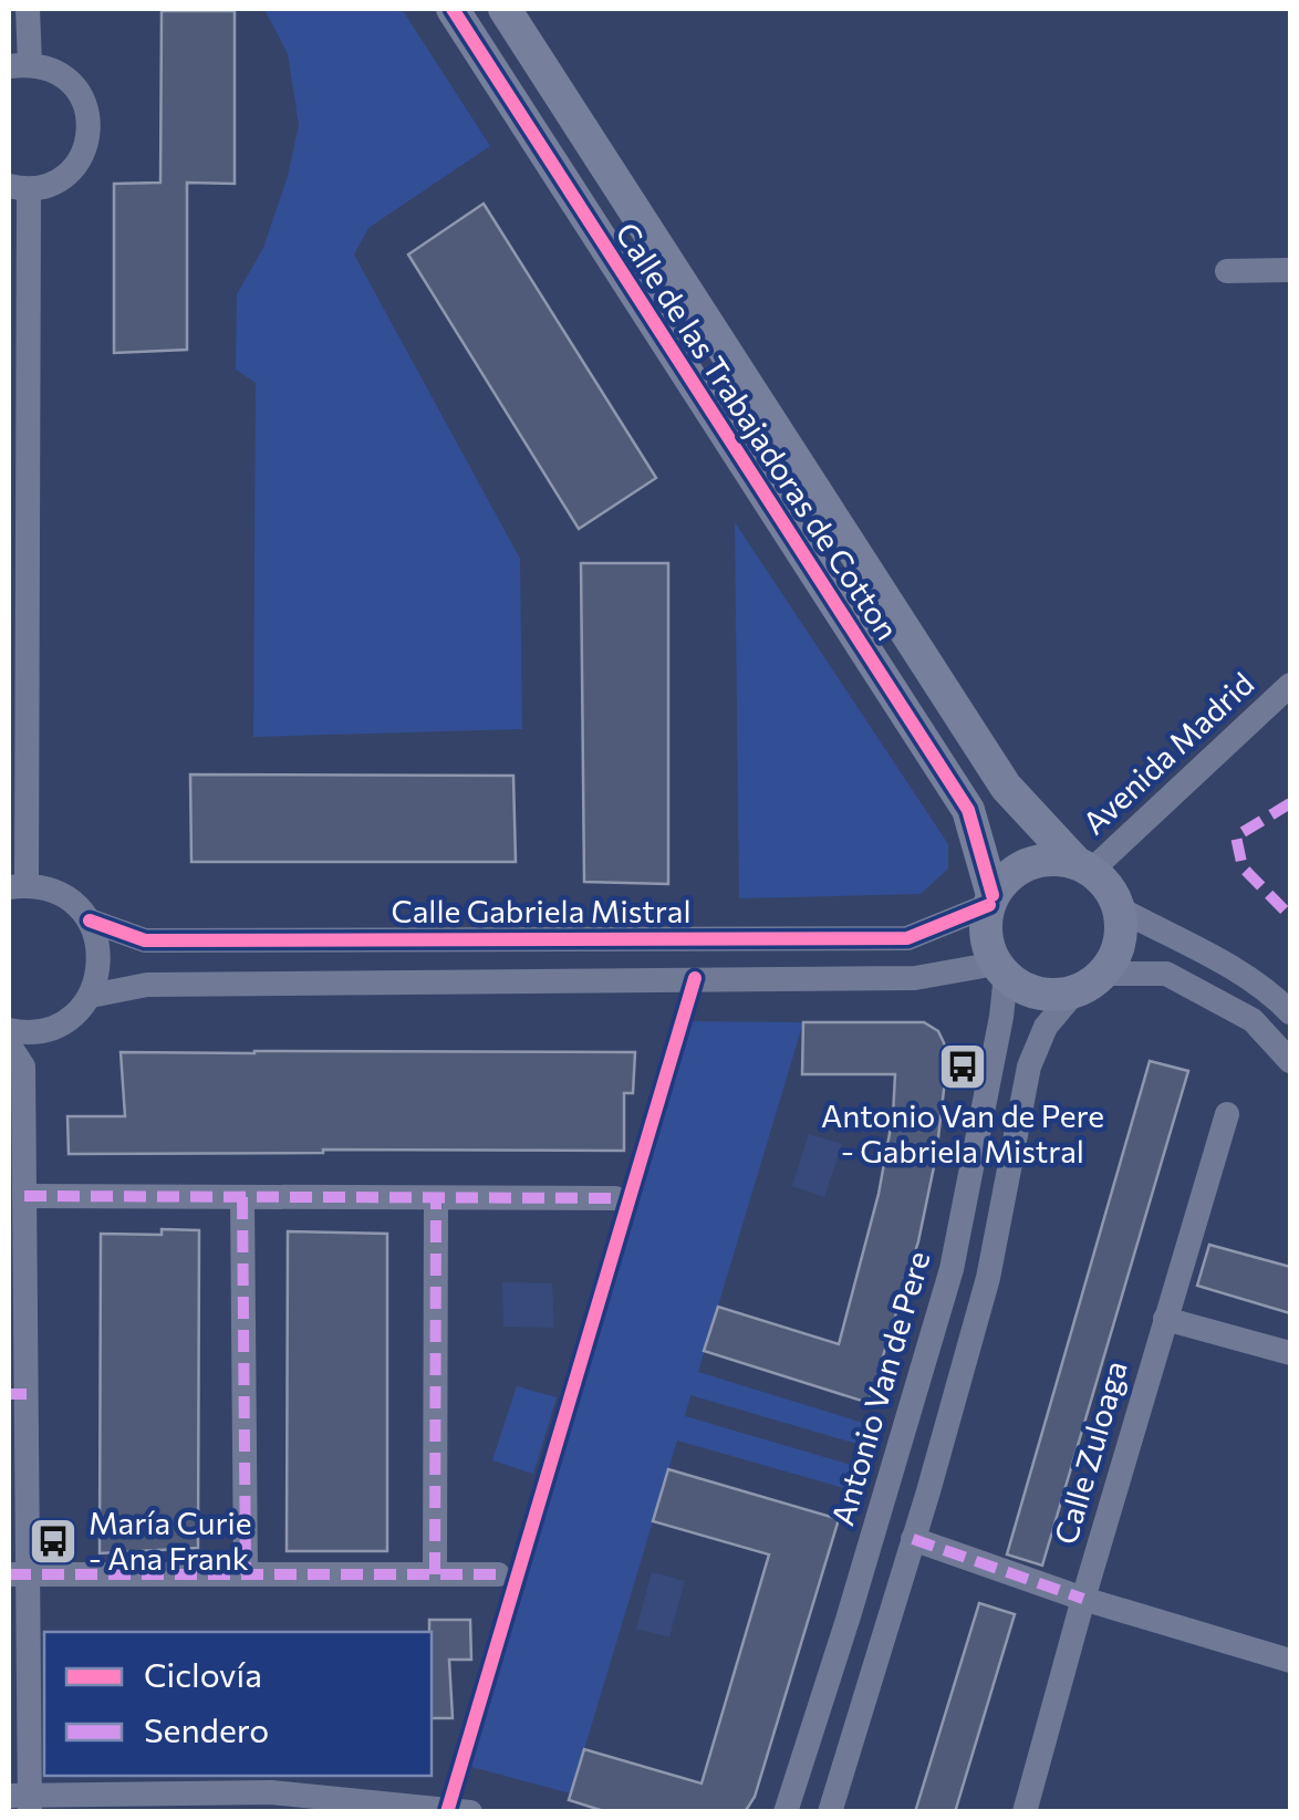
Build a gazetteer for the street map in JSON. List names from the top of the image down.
{
  "streets": {
    "street": [
      "Calle de las Trabajadoras de Cotton",
      "Avenida Madrid",
      "Calle Gabriela Mistral",
      "Antonio Van de Pere",
      "Calle Zuloaga"
    ]
  },
  "crossings": [
    ["Calle de las Trabajadoras de Cotton", "Avenida Madrid"],
    ["Calle de las Trabajadoras de Cotton", "Calle Gabriela Mistral"],
    ["Calle de las Trabajadoras de Cotton", "Antonio Van de Pere"],
    ["Avenida Madrid", "Calle Gabriela Mistral"],
    ["Avenida Madrid", "Antonio Van de Pere"],
    ["Calle Gabriela Mistral", "Antonio Van de Pere"]
  ],
  "places": {
    "bus stop": ["Antonio Van de Pere - Gabriela Mistral", "María Curie - Ana Frank"]
  },
  "legend": ["Ciclovía", "Sendero"]
}
